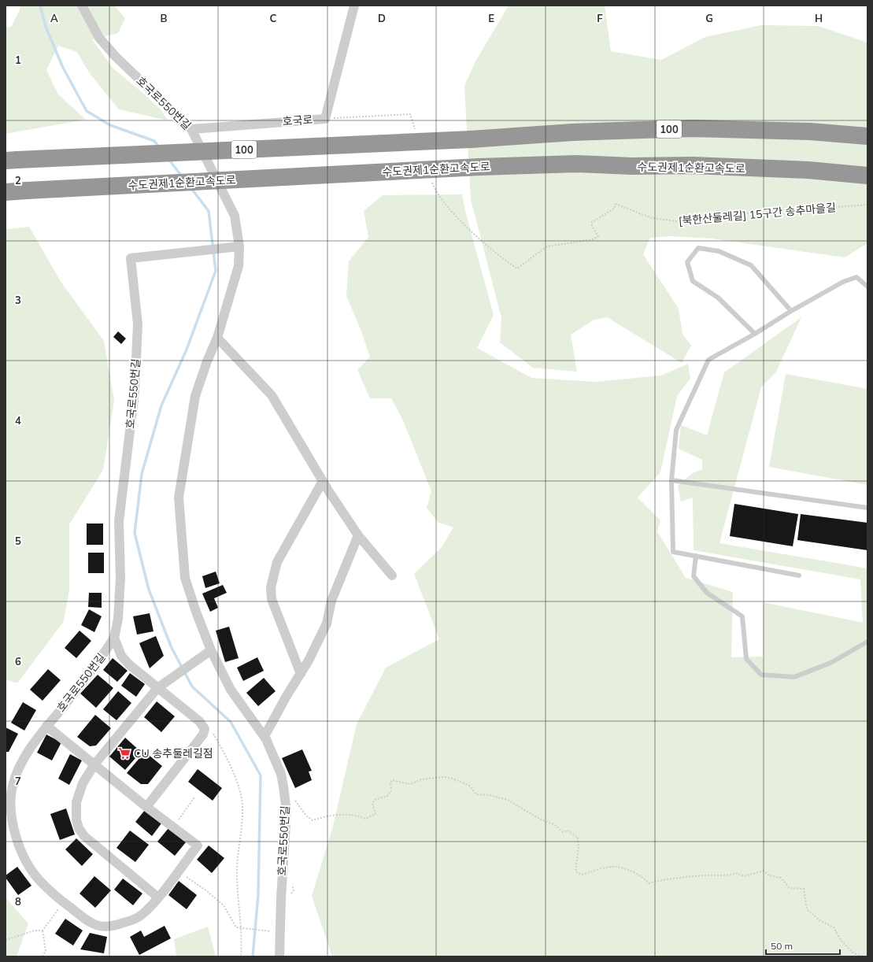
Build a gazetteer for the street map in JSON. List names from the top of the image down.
{
  "streets": {
    "highway": ["100", "수도권제1순환고속도로"],
    "street": ["호국로550번길", "호국로"],
    "path": ["[북한산둘레길] 15구간 송추마을길"]
  },
  "crossings": [
    ["호국로550번길", "호국로"]
  ],
  "places": {
    "supermarket": ["CU 송추둘레길점"]
  },
  "scale_bar": "50 m",
  "grid": {
    "columns": [
      "A",
      "B",
      "C",
      "D",
      "E",
      "F",
      "G",
      "H"
    ],
    "rows": [
      "1",
      "2",
      "3",
      "4",
      "5",
      "6",
      "7",
      "8"
    ]
  }
}
